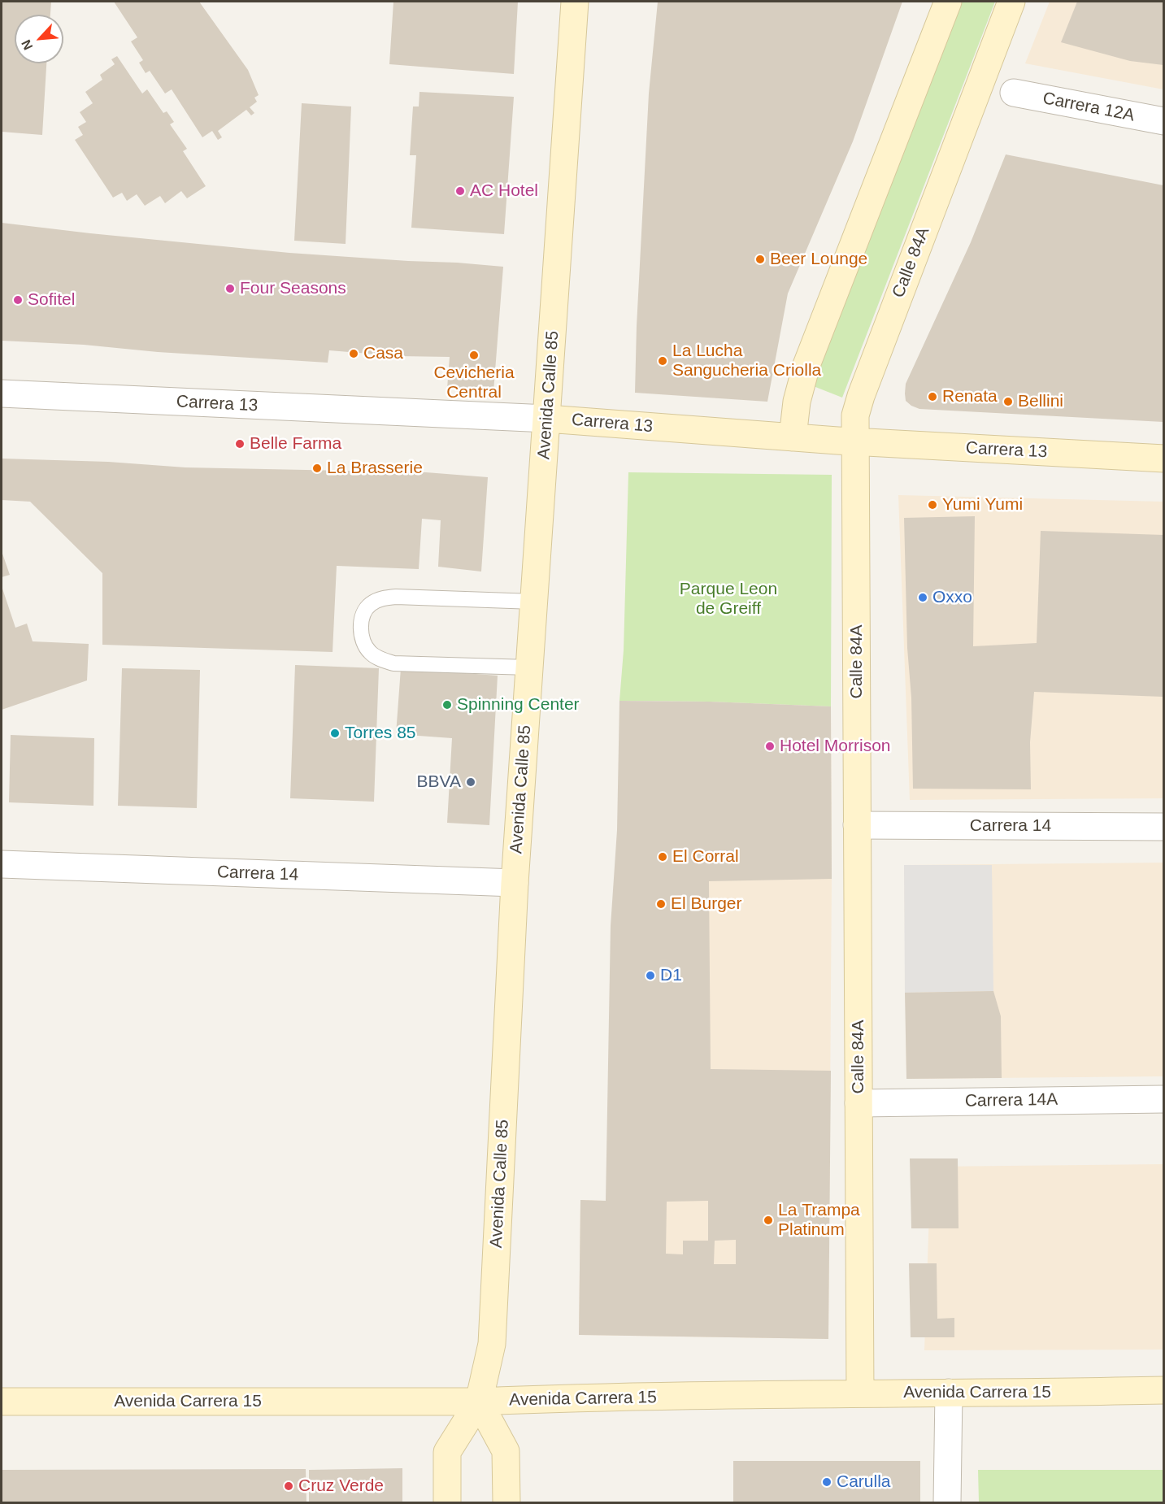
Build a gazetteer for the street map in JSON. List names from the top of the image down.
{
  "streets": {
    "main road": [
      "Calle 84A",
      "Avenida Calle 85",
      "Carrera 13",
      "Avenida Carrera 15"
    ],
    "street": ["Carrera 12A", "Carrera 14", "Carrera 14A"]
  },
  "crossings": [
    ["Calle 84A", "Carrera 13"],
    ["Calle 84A", "Carrera 14"],
    ["Calle 84A", "Carrera 14A"],
    ["Calle 84A", "Avenida Carrera 15"],
    ["Avenida Calle 85", "Carrera 13"],
    ["Avenida Calle 85", "Carrera 14"],
    ["Avenida Calle 85", "Avenida Carrera 15"]
  ],
  "parks": ["Parque Leon de Greiff"],
  "places": [
    "AC Hotel",
    "Beer Lounge",
    "Four Seasons",
    "Sofitel",
    "Casa",
    "Cevicheria Central",
    "La Lucha Sangucheria Criolla",
    "Renata",
    "Bellini",
    "Belle Farma",
    "La Brasserie",
    "Yumi Yumi",
    "Oxxo",
    "Spinning Center",
    "Torres 85",
    "Hotel Morrison",
    "BBVA",
    "El Corral",
    "El Burger",
    "D1",
    "La Trampa Platinum",
    "Carulla",
    "Cruz Verde"
  ],
  "north": "bottom left"
}
